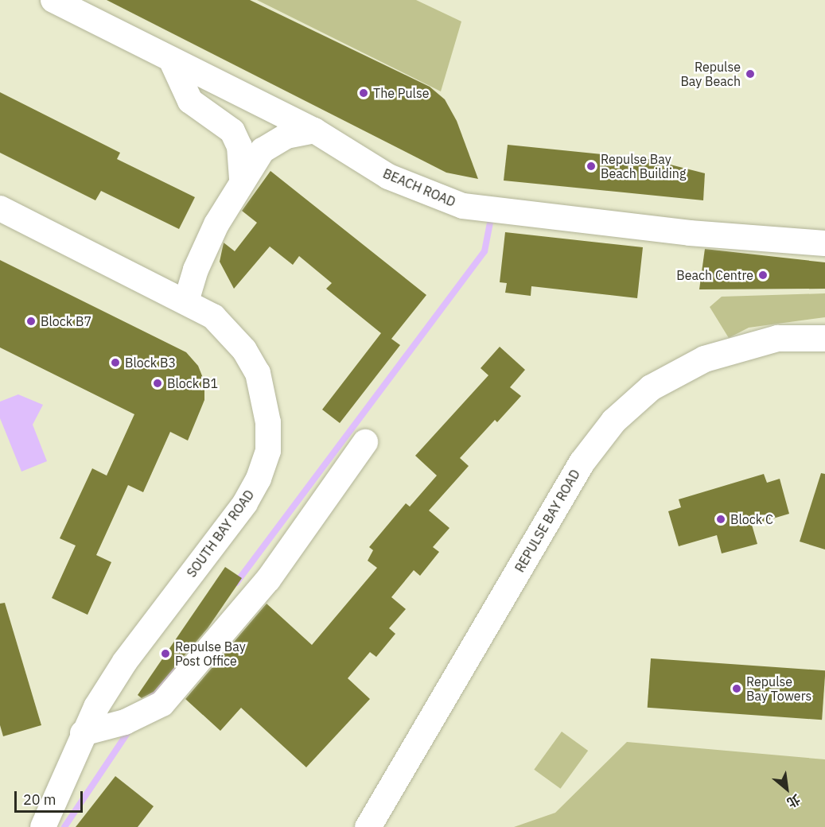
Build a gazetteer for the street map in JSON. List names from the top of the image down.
{
  "streets": {
    "main road": ["REPULSE BAY ROAD"],
    "street": ["BEACH ROAD", "SOUTH BAY ROAD"]
  },
  "places": [
    "Repulse Bay Beach",
    "The Pulse",
    "Repulse Bay Beach Building",
    "Beach Centre",
    "Block B7",
    "Block B3",
    "Block B1",
    "Block C",
    "Repulse Bay Post Office",
    "Repulse Bay Towers"
  ],
  "scale_bar": "20 m",
  "north": "bottom right"
}
